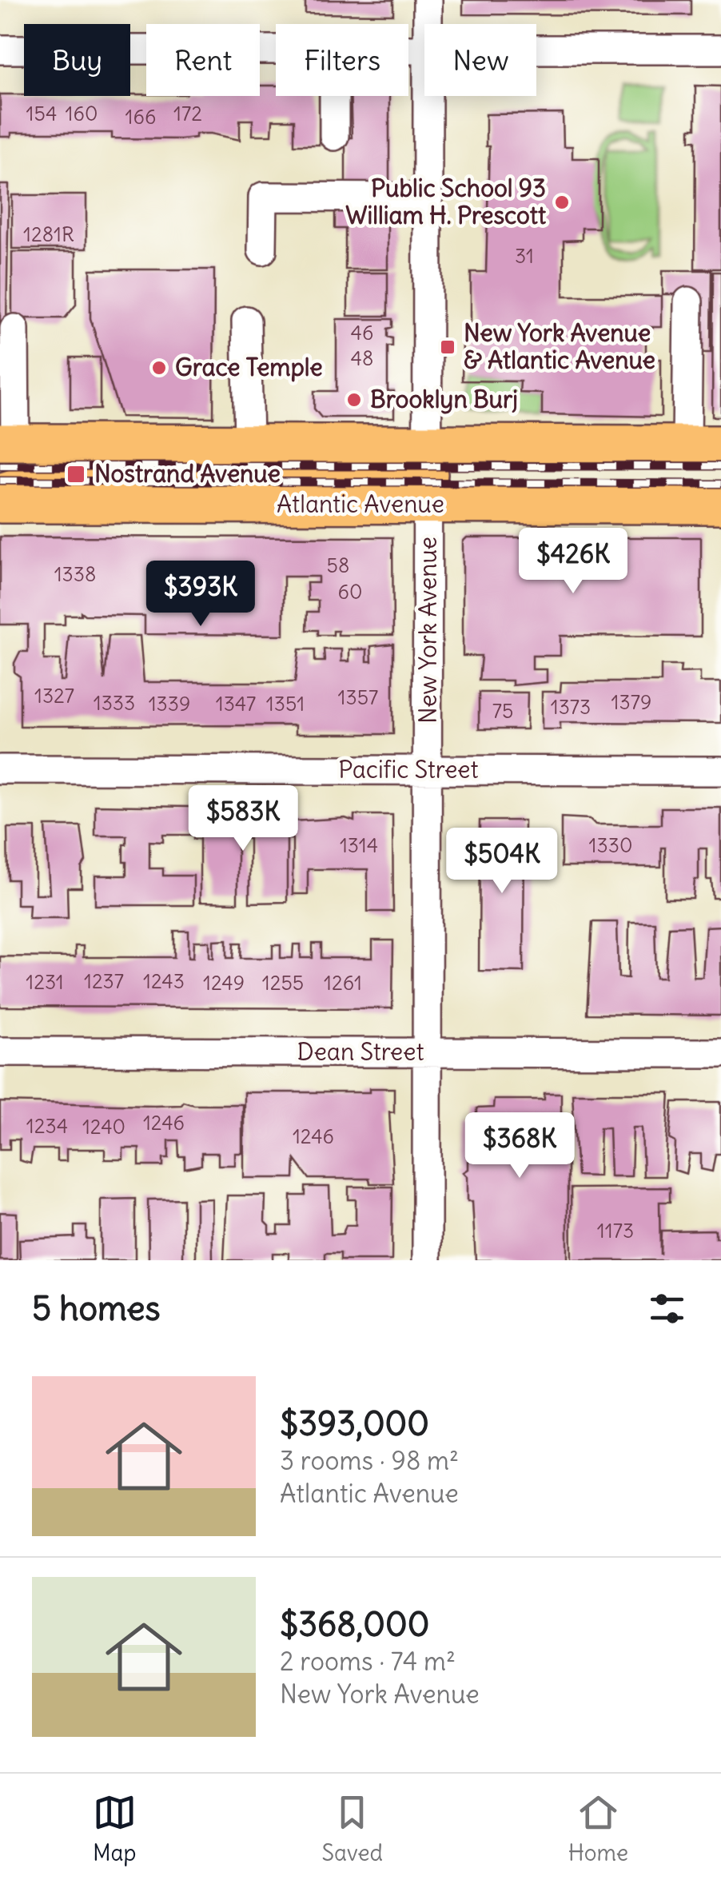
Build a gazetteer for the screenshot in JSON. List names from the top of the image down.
{
  "streets": {
    "main road": ["Atlantic Avenue"],
    "street": ["New York Avenue", "Pacific Street", "Dean Street"]
  },
  "crossings": [
    ["Atlantic Avenue", "New York Avenue"],
    ["New York Avenue", "Pacific Street"],
    ["New York Avenue", "Dean Street"]
  ],
  "places": {
    "other": ["Public School 93 William H. Prescott", "Grace Temple", "Brooklyn Burj"],
    "transit": ["New York Avenue & Atlantic Avenue", "Nostrand Avenue"]
  },
  "house_numbers": [
    "154",
    "160",
    "172",
    "166",
    "1281R",
    "31",
    "46",
    "48",
    "58",
    "1338",
    "60",
    "1327",
    "1357",
    "1379",
    "1333",
    "1339",
    "1347",
    "1351",
    "1373",
    "75",
    "1314",
    "1330",
    "1237",
    "1243",
    "1231",
    "1249",
    "1255",
    "1261",
    "1246",
    "1234",
    "1240",
    "1246",
    "1173"
  ],
  "page": {
    "chip": [
      "Buy",
      "Rent",
      "Filters",
      "New"
    ],
    "price": [
      "$426K",
      "$393K",
      "$583K",
      "$504K",
      "$368K"
    ],
    "heading": "5 homes",
    "list": [
      {
        "name": "$393,000",
        "note": "3 rooms · 98 m² · Atlantic Avenue"
      },
      {
        "name": "$368,000",
        "note": "2 rooms · 74 m² · New York Avenue"
      }
    ],
    "tabs": ["Map", "Saved", "Home"]
  }
}
